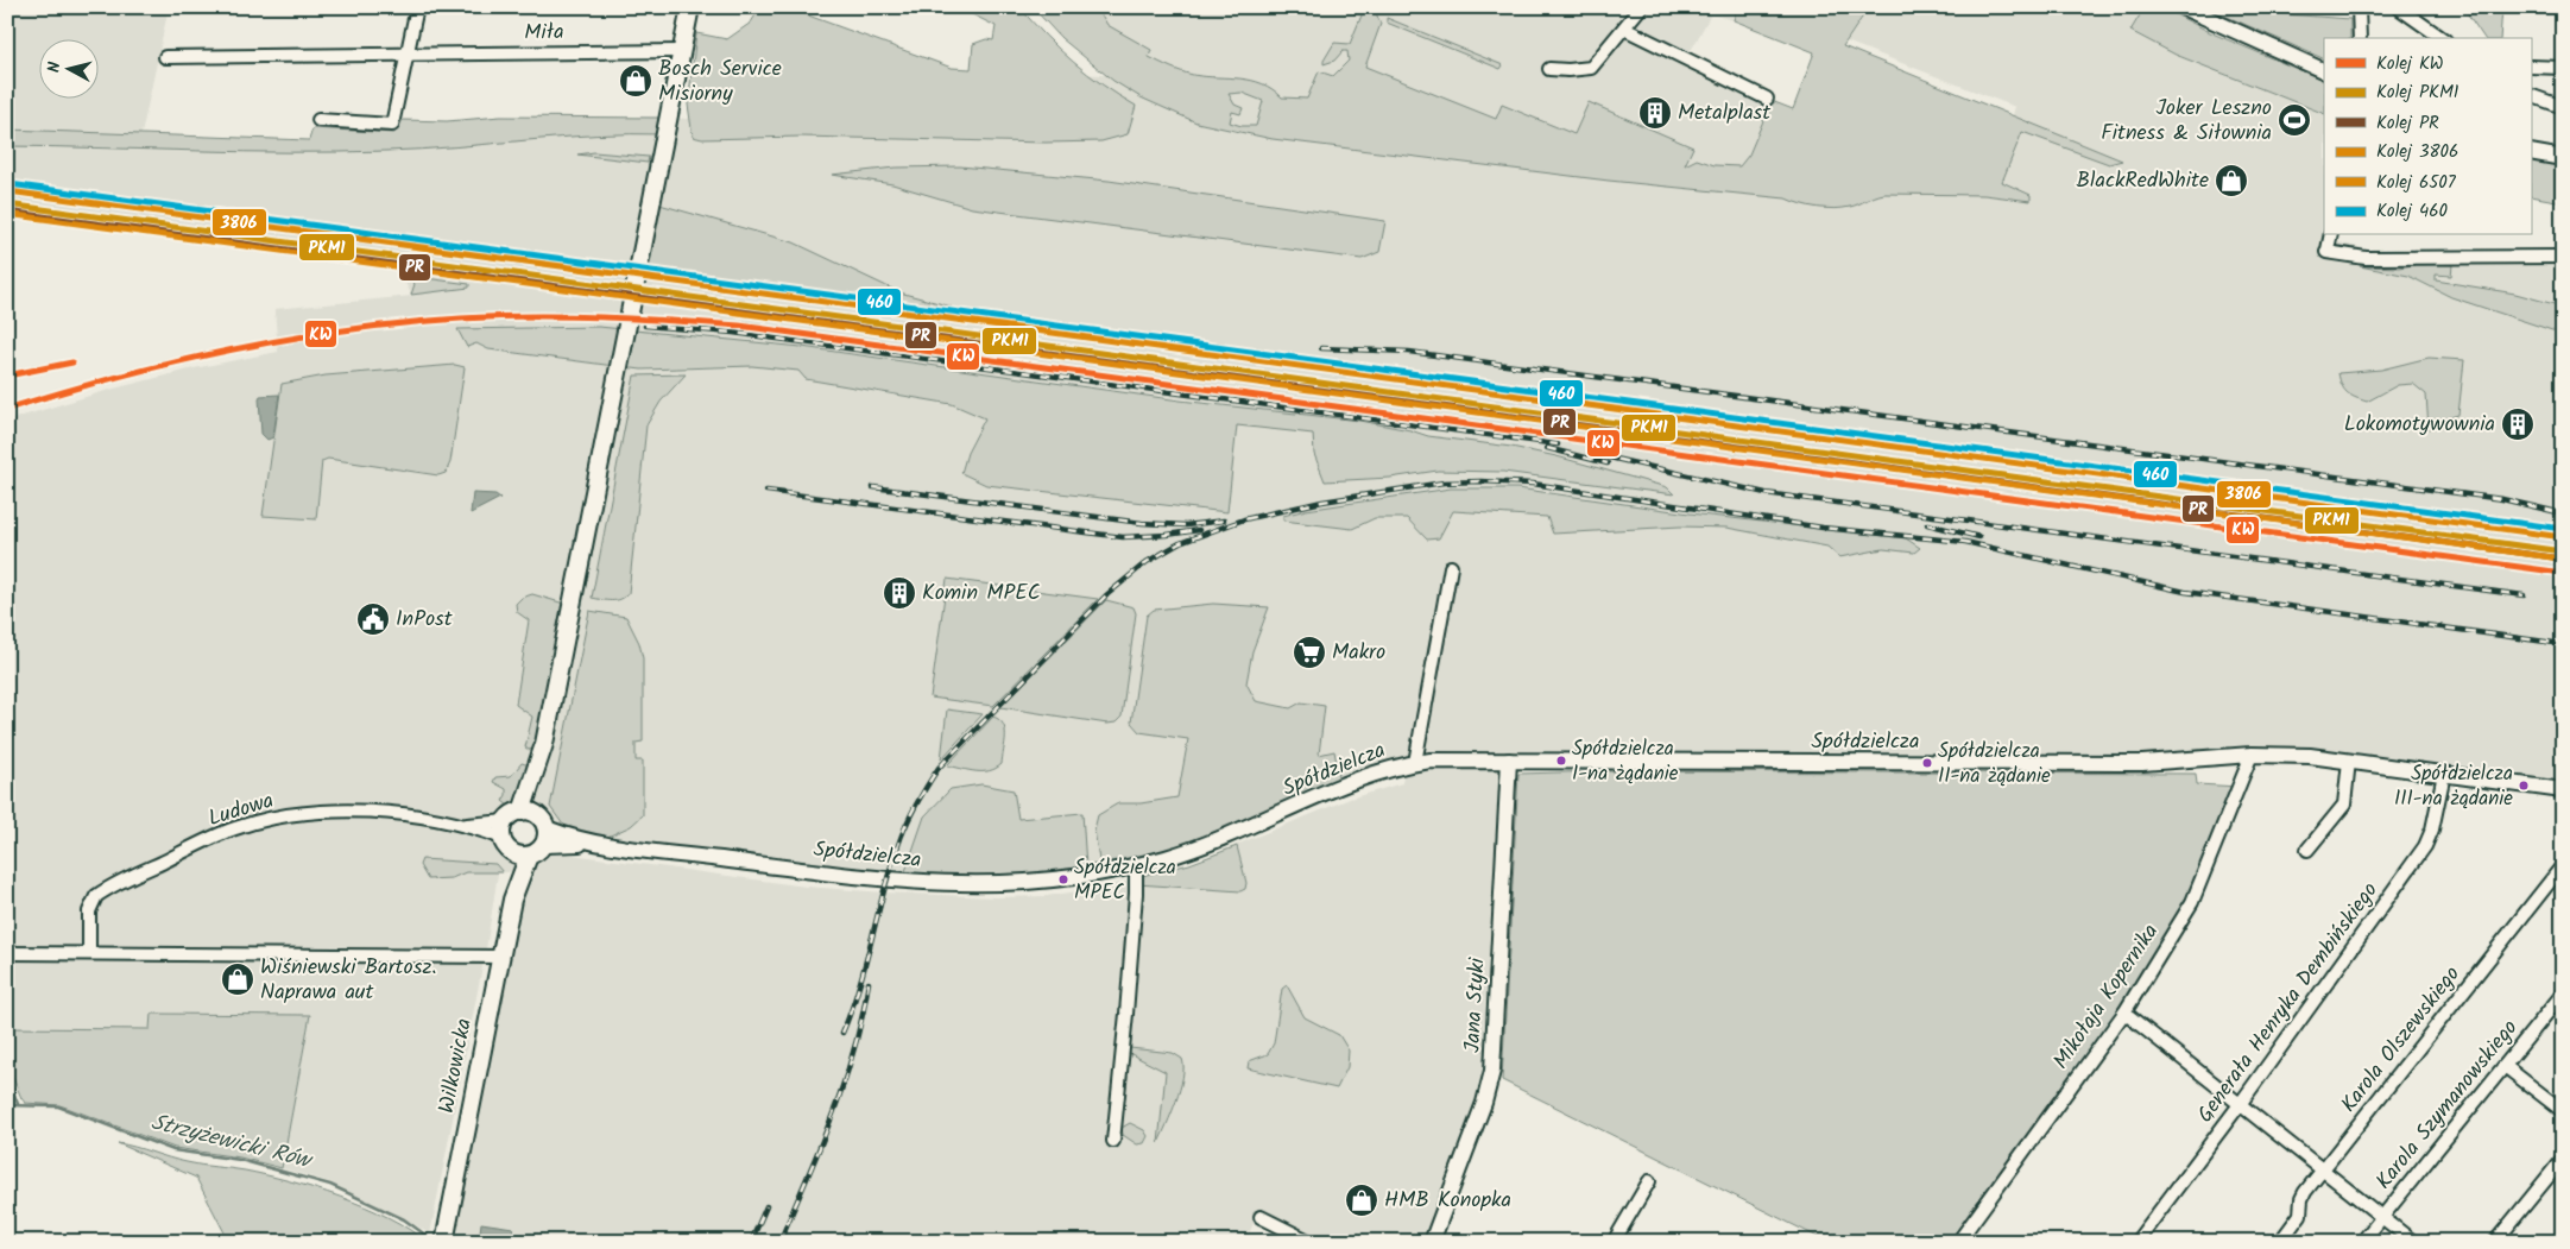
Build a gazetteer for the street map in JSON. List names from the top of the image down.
{
  "streets": {
    "main road": ["Wilkowicka"],
    "street": [
      "Miła",
      "Spółdzielcza",
      "Ludowa",
      "Mikołaja Kopernika",
      "Generała Henryka Dembińskiego",
      "Jana Styki",
      "Karola Olszewskiego",
      "Karola Szymanowskiego"
    ]
  },
  "crossings": [
    ["Spółdzielcza", "Ludowa"],
    ["Spółdzielcza", "Mikołaja Kopernika"],
    ["Spółdzielcza", "Generała Henryka Dembińskiego"],
    ["Spółdzielcza", "Jana Styki"],
    ["Spółdzielcza", "Wilkowicka"],
    ["Ludowa", "Wilkowicka"]
  ],
  "water": ["Strzyżewicki Rów"],
  "places": {
    "shop": [
      "Bosch Service Misiorny",
      "BlackRedWhite",
      "Wiśniewski Bartosz. Naprawa aut",
      "HMB Konopka"
    ],
    "building": ["Metalplast", "Lokomotywownia", "Komin MPEC"],
    "sports": ["Joker Leszno Fitness & Siłownia"],
    "public building": ["InPost"],
    "supermarket": ["Makro"],
    "other": [
      "Spółdzielcza I-na żądanie",
      "Spółdzielcza II-na żądanie",
      "Spółdzielcza III-na żądanie",
      "Spółdzielcza MPEC"
    ]
  },
  "lines": [
    "rail line 460",
    "rail line 3806",
    "rail line PKM1",
    "rail line PR",
    "rail line 6507",
    "rail line KW"
  ],
  "legend": [
    "Kolej KW",
    "Kolej PKM1",
    "Kolej PR",
    "Kolej 3806",
    "Kolej 6507",
    "Kolej 460"
  ],
  "north": "left"
}
